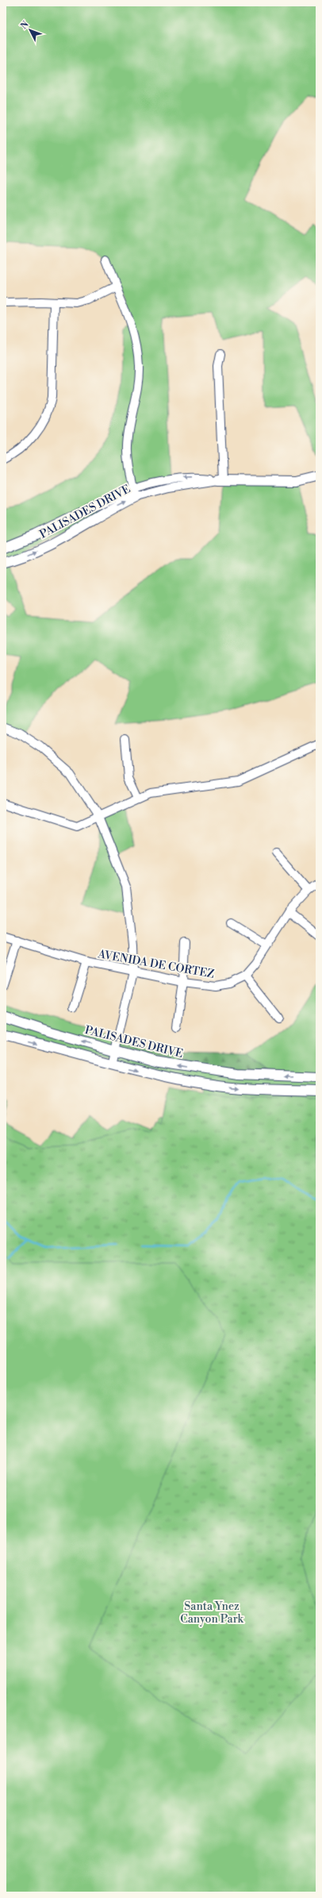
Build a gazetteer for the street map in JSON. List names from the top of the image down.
{
  "streets": {
    "street": ["PALISADES DRIVE", "AVENIDA DE CORTEZ"]
  },
  "parks": ["Santa Ynez Canyon Park"],
  "north": "top left"
}
